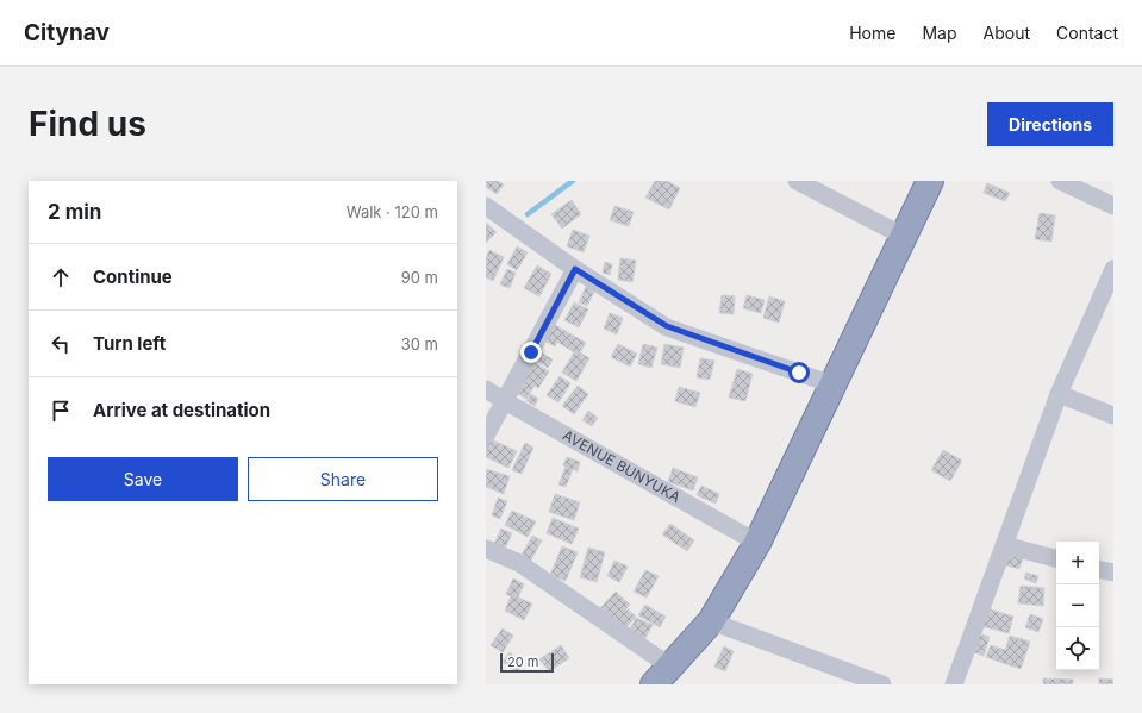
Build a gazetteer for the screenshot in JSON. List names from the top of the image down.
{
  "streets": {
    "street": ["AVENUE BUNYUKA"]
  },
  "scale_bar": "20 m",
  "page": {
    "header": "Citynav",
    "nav": [
      "Home",
      "Map",
      "About",
      "Contact"
    ],
    "buttons": [
      "Directions",
      ["Save", "Share"]
    ],
    "title": "Find us",
    "heading": ["2 min", "Walk · 120 m"],
    "list": [
      ["Continue", "90 m"],
      ["Turn left", "30 m"],
      "Arrive at destination"
    ],
    "map_buttons": ["+", "−"],
    "scale": "20 m"
  }
}
